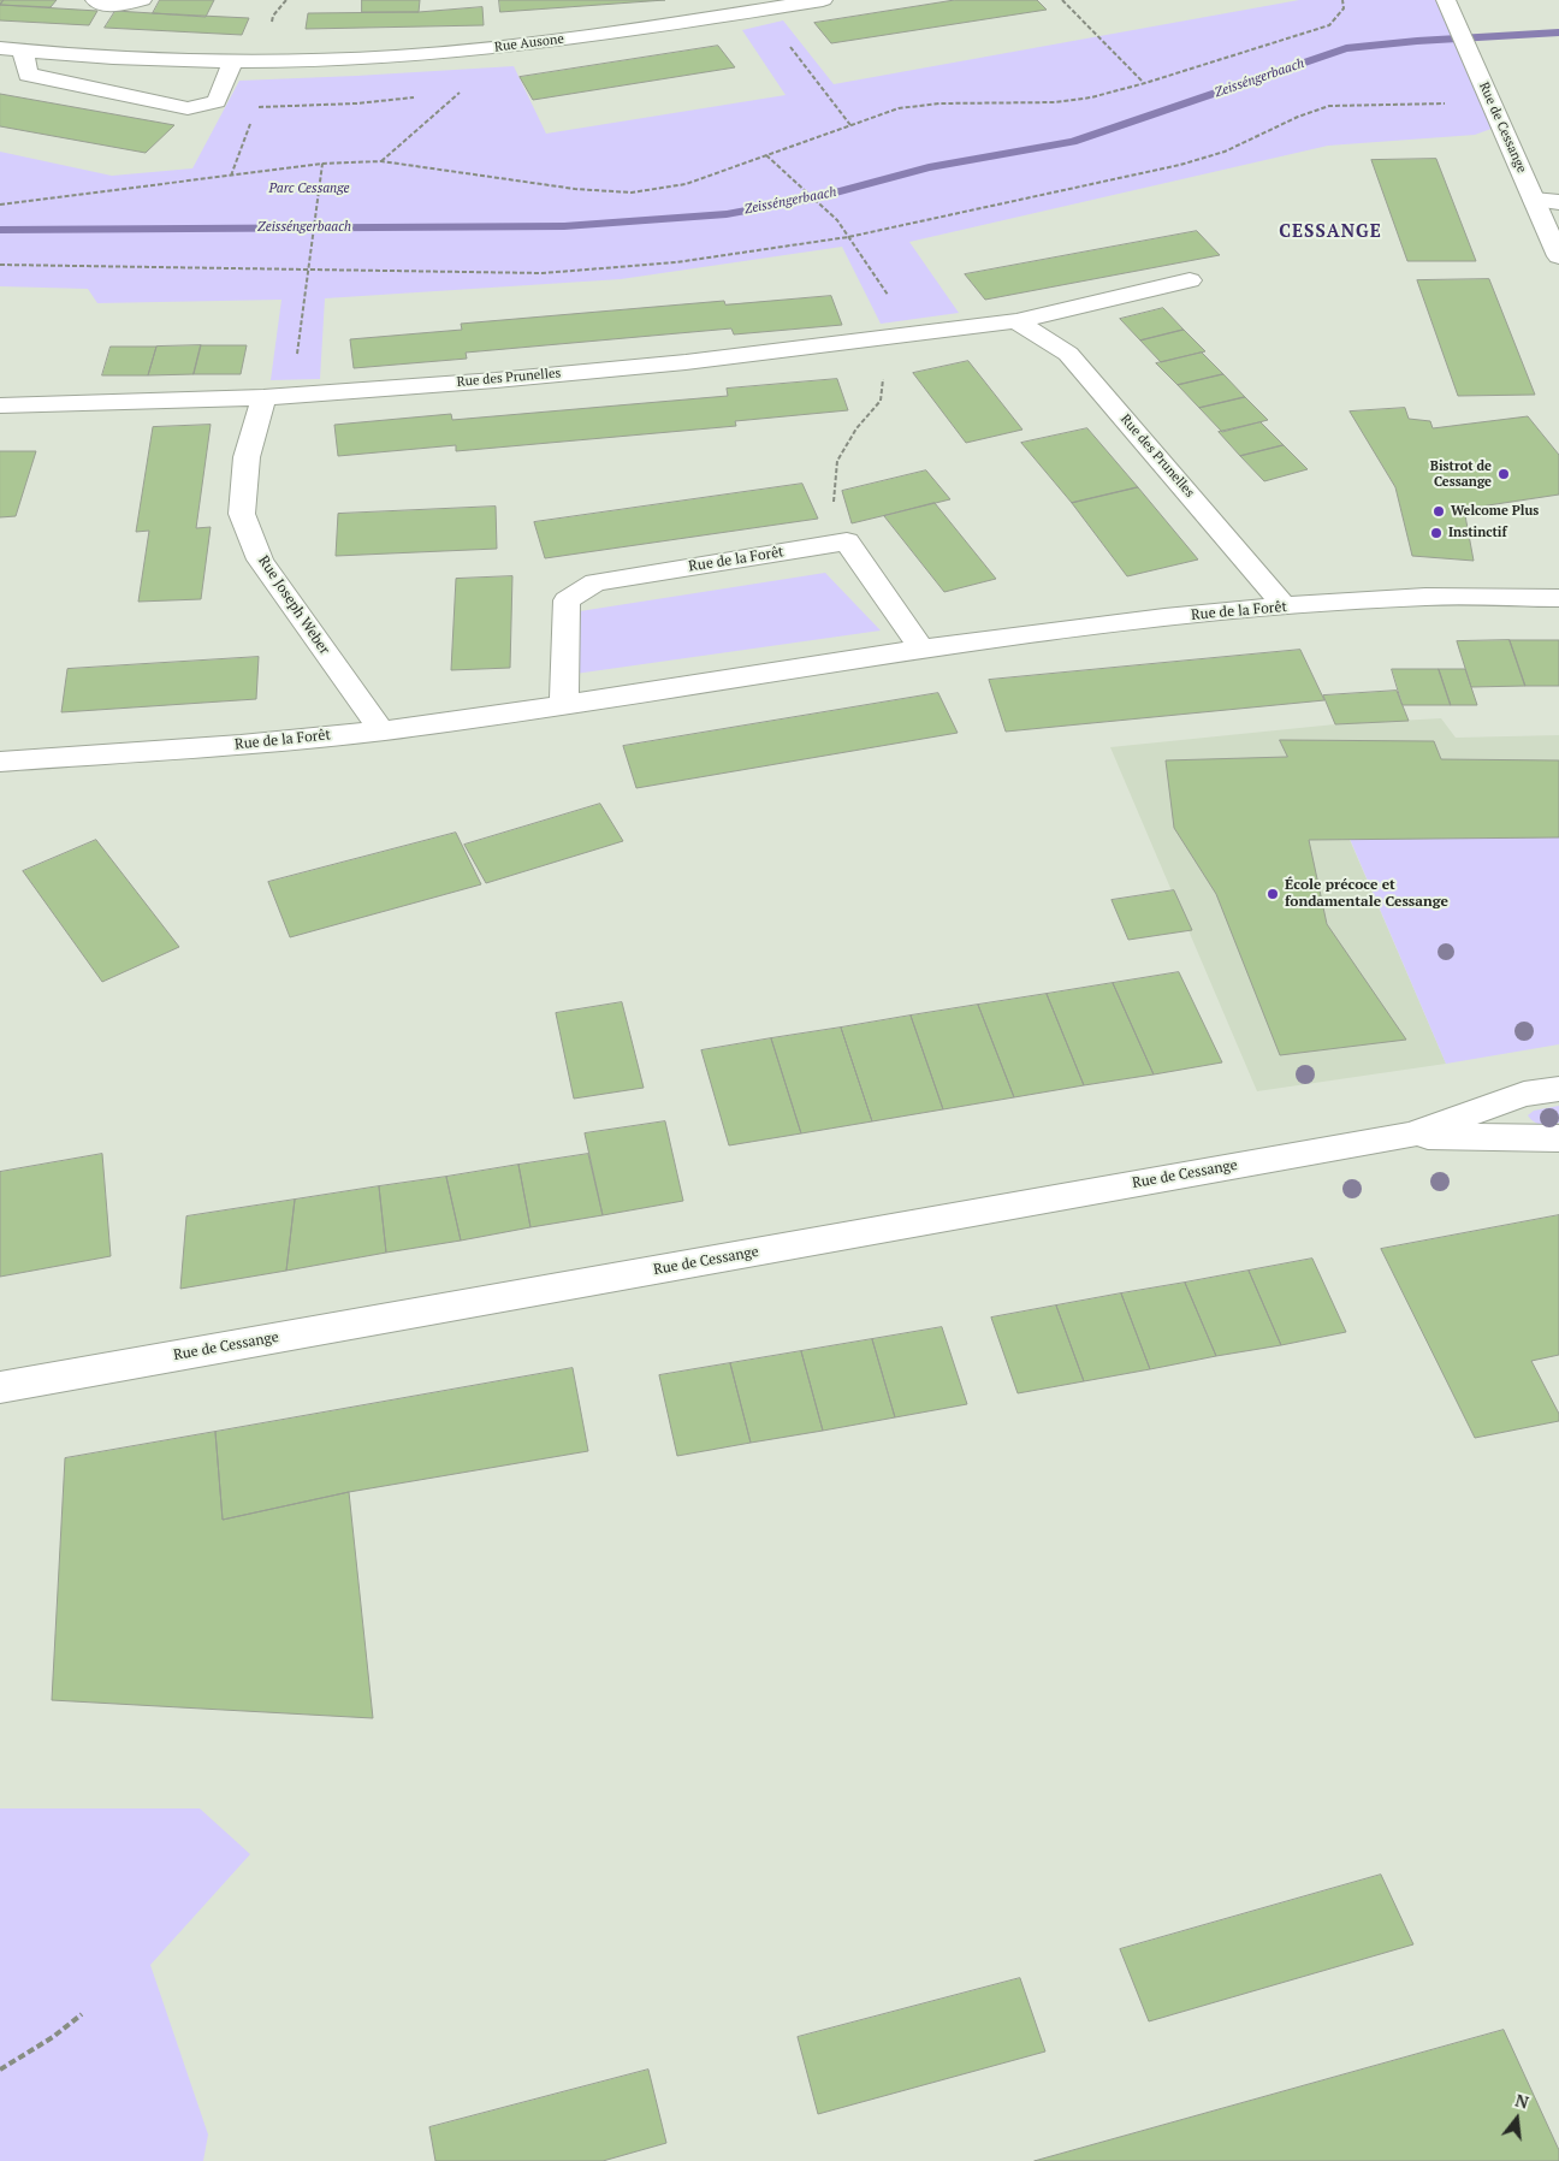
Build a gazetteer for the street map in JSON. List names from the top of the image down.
{
  "streets": {
    "street": [
      "Rue Ausone",
      "Rue de Cessange",
      "Rue des Prunelles",
      "Rue de la Forêt",
      "Rue Joseph Weber"
    ]
  },
  "crossings": [
    ["Rue des Prunelles", "Rue de la Forêt"],
    ["Rue des Prunelles", "Rue Joseph Weber"],
    ["Rue de la Forêt", "Rue Joseph Weber"]
  ],
  "districts": ["CESSANGE"],
  "water": ["Zeisséngerbaach"],
  "parks": ["Parc Cessange"],
  "places": [
    "Bistrot de Cessange",
    "Welcome Plus",
    "Instinctif",
    "École précoce et fondamentale Cessange"
  ],
  "north": "top"
}
